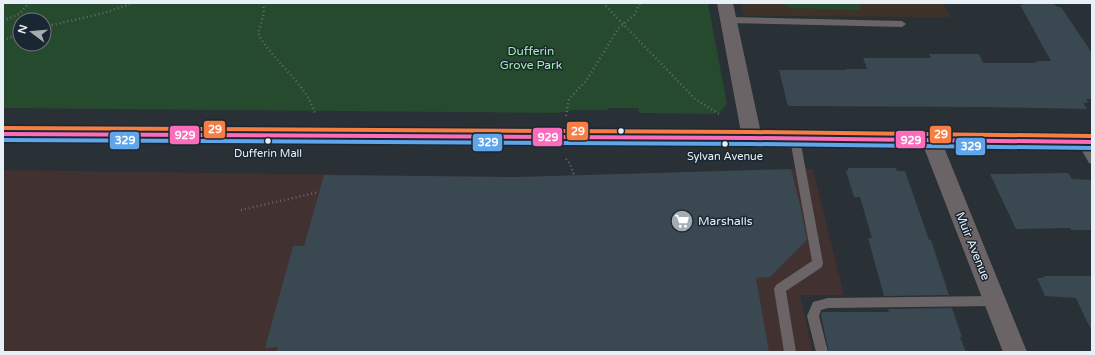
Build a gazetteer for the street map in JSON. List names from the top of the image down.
{
  "streets": {
    "street": ["Muir Avenue"]
  },
  "parks": ["Dufferin Grove Park"],
  "places": {
    "other": ["Dufferin Mall", "Sylvan Avenue"],
    "supermarket": ["Marshalls"]
  },
  "lines": ["transit line 29", "transit line 929", "transit line 329"],
  "north": "left"
}
